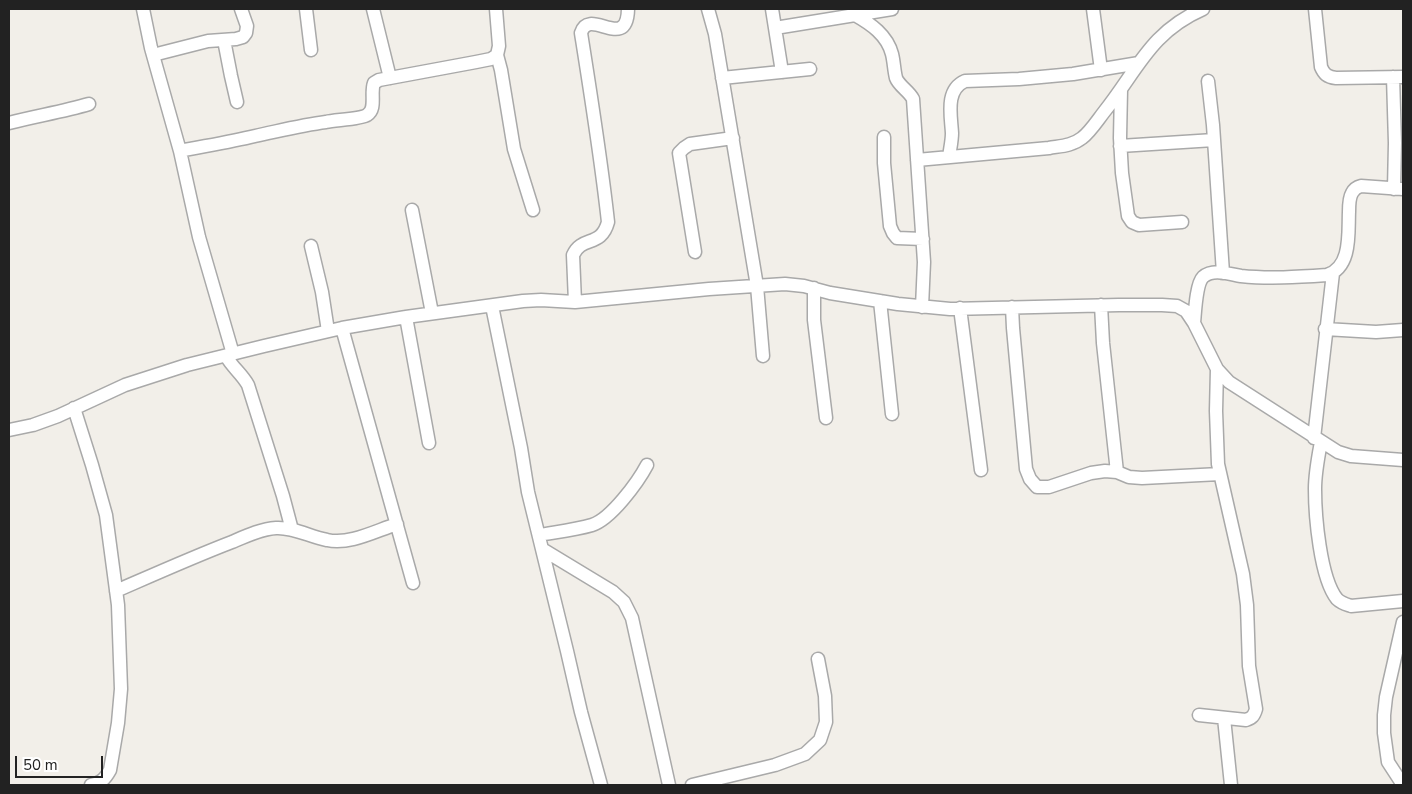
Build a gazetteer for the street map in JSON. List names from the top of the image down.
{
  "scale_bar": "50 m"
}
